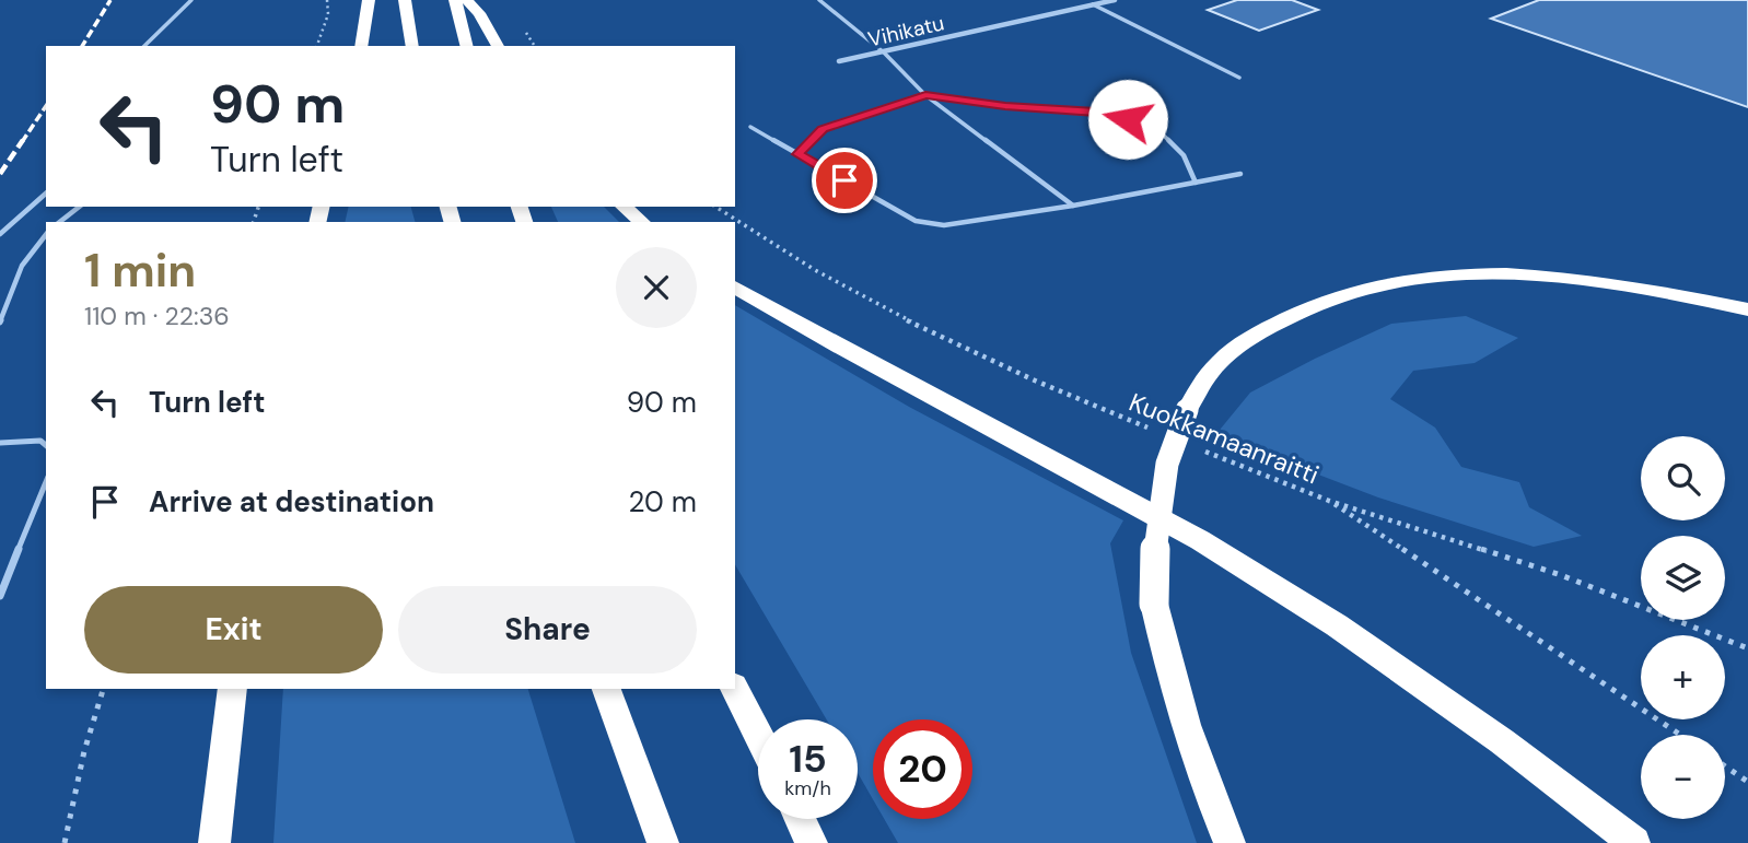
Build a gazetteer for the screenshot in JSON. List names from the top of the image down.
{
  "streets": {
    "street": ["Vihikatu"],
    "path": ["Kuokkamaanraitti"]
  },
  "page": {
    "turn": ["90 m", "Turn left"],
    "heading": ["1 min", "110 m · 22:36"],
    "list": [
      {
        "name": "Turn left",
        "value": "90 m"
      },
      {
        "name": "Arrive at destination",
        "value": "20 m"
      }
    ],
    "map_buttons": ["+", "−"],
    "buttons": ["Exit", "Share"],
    "speed": "15 km/h",
    "limit": "20"
  }
}
